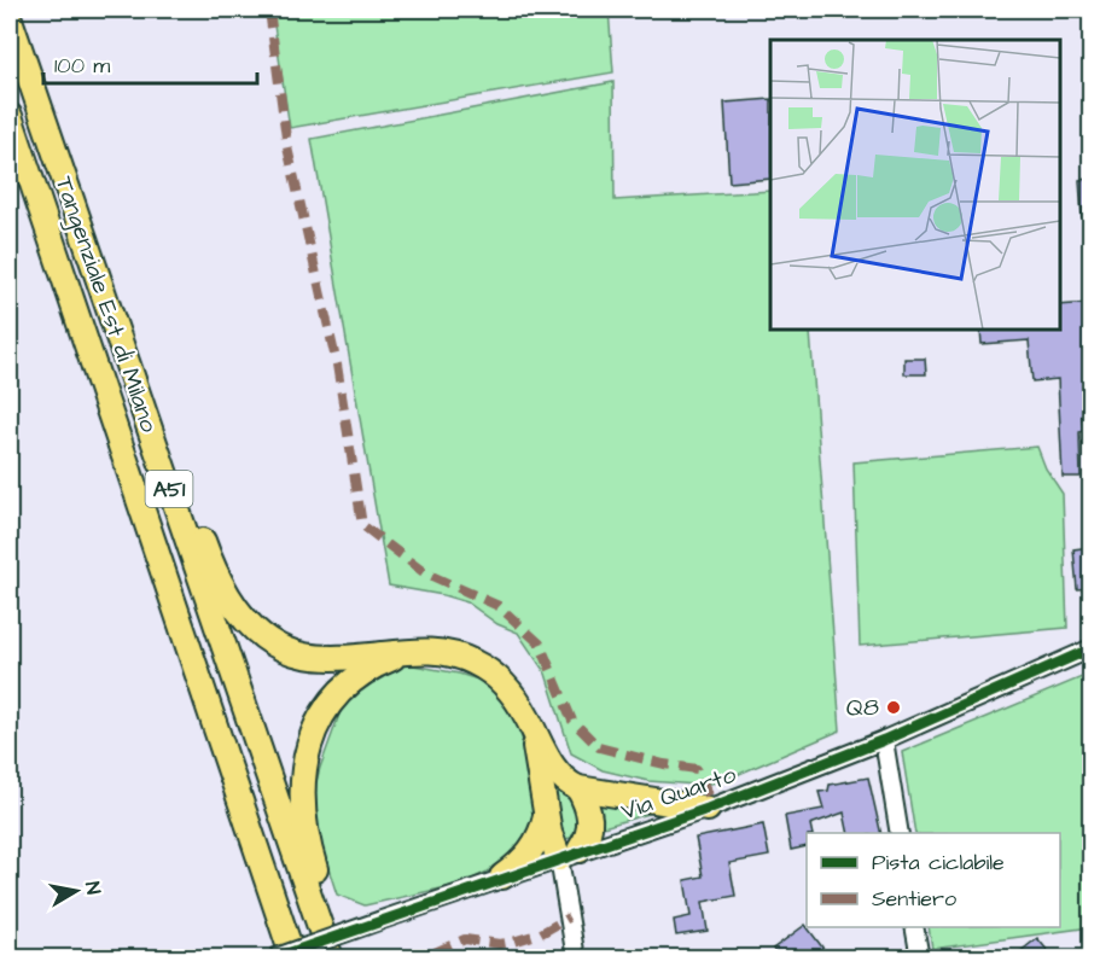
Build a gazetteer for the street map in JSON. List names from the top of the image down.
{
  "streets": {
    "highway": ["Tangenziale Est di Milano", "A51"],
    "street": ["Via Quarto"]
  },
  "places": ["Q8"],
  "legend": ["Pista ciclabile", "Sentiero"],
  "scale_bar": "100 m",
  "north": "right"
}
